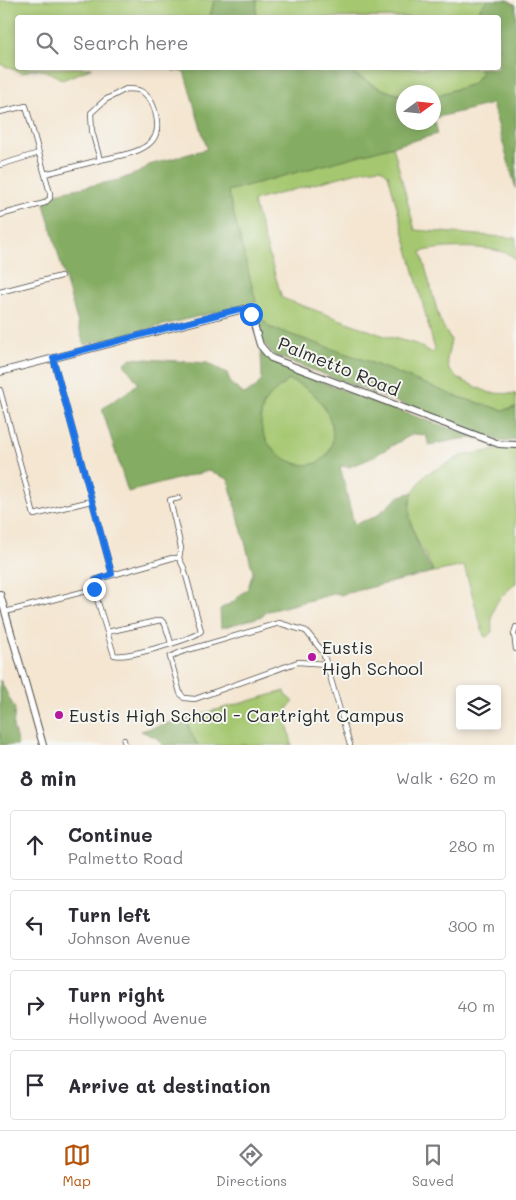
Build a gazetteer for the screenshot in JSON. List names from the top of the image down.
{
  "streets": {
    "street": ["Palmetto Road"]
  },
  "places": ["Eustis High School", "Eustis High School - Cartright Campus"],
  "north": "right",
  "page": {
    "search": "Search here",
    "heading": ["8 min", "Walk · 620 m"],
    "list": [
      ["Continue", "Palmetto Road", "280 m"],
      ["Turn left", "Johnson Avenue", "300 m"],
      ["Turn right", "Hollywood Avenue", "40 m"],
      "Arrive at destination"
    ],
    "nav": ["Map", "Directions", "Saved"]
  }
}
